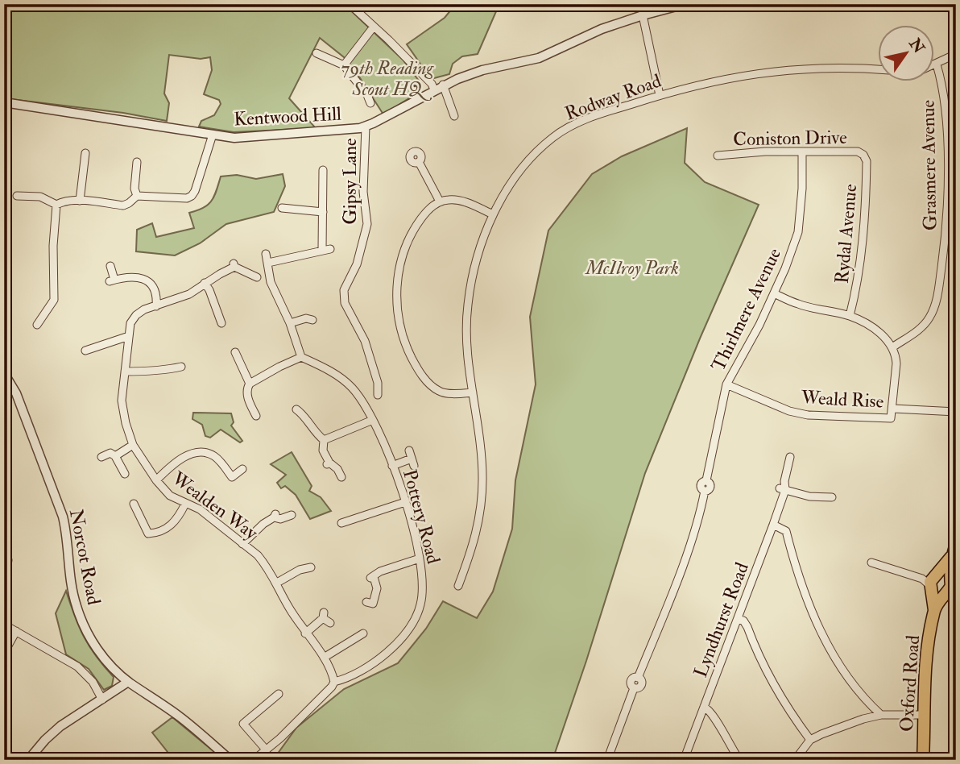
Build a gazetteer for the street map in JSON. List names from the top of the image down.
{
  "streets": {
    "main road": ["Oxford Road"],
    "street": [
      "Rodway Road",
      "Kentwood Hill",
      "Coniston Drive",
      "Grasmere Avenue",
      "Gipsy Lane",
      "Rydal Avenue",
      "Thirlmere Avenue",
      "Weald Rise",
      "Wealden Way",
      "Pottery Road",
      "Norcot Road",
      "Lyndhurst Road"
    ]
  },
  "crossings": [
    ["Kentwood Hill", "Gipsy Lane"],
    ["Coniston Drive", "Rydal Avenue"],
    ["Coniston Drive", "Thirlmere Avenue"],
    ["Thirlmere Avenue", "Weald Rise"],
    ["Wealden Way", "Pottery Road"]
  ],
  "parks": ["79th Reading Scout HQ", "McIlroy Park"],
  "north": "top right"
}
